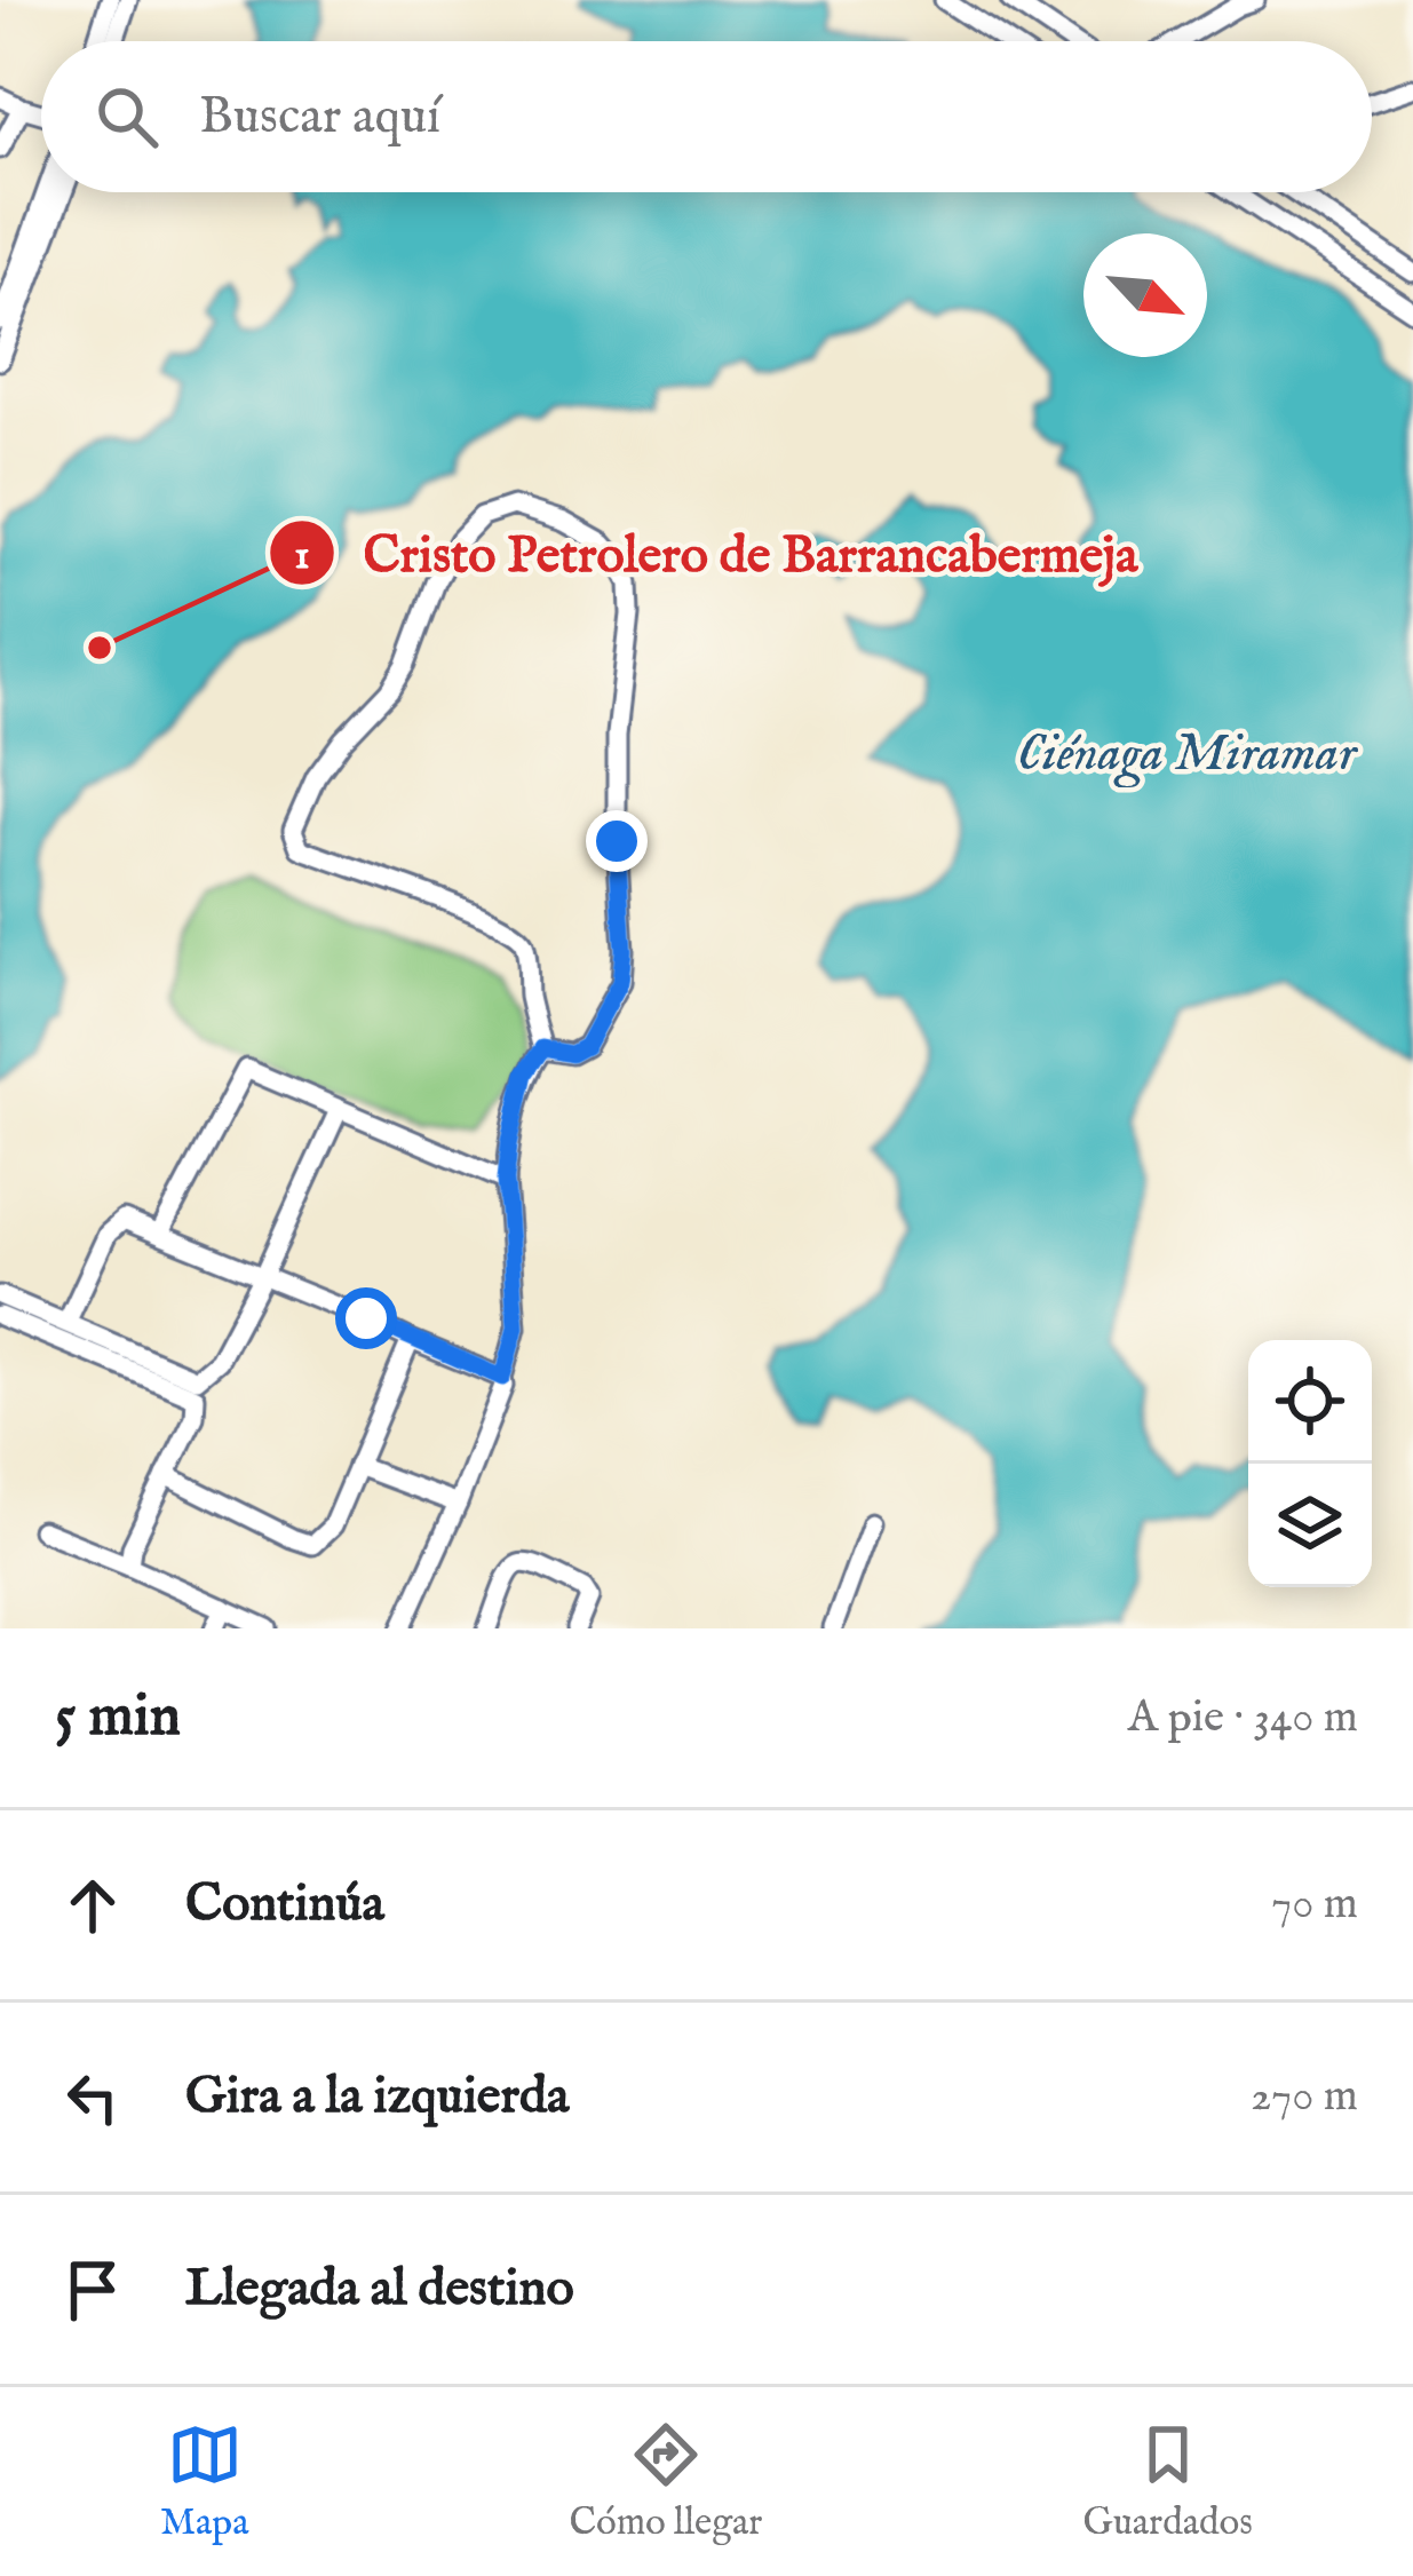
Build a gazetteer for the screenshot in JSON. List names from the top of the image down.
{
  "water": ["Ciénaga Miramar"],
  "places": ["Cristo Petrolero de Barrancabermeja"],
  "north": "bottom right",
  "page": {
    "search": "Buscar aquí",
    "heading": ["5 min", "A pie · 340 m"],
    "list": [
      ["Continúa", "70 m"],
      ["Gira a la izquierda", "270 m"],
      "Llegada al destino"
    ],
    "nav": ["Mapa", "Cómo llegar", "Guardados"]
  }
}
